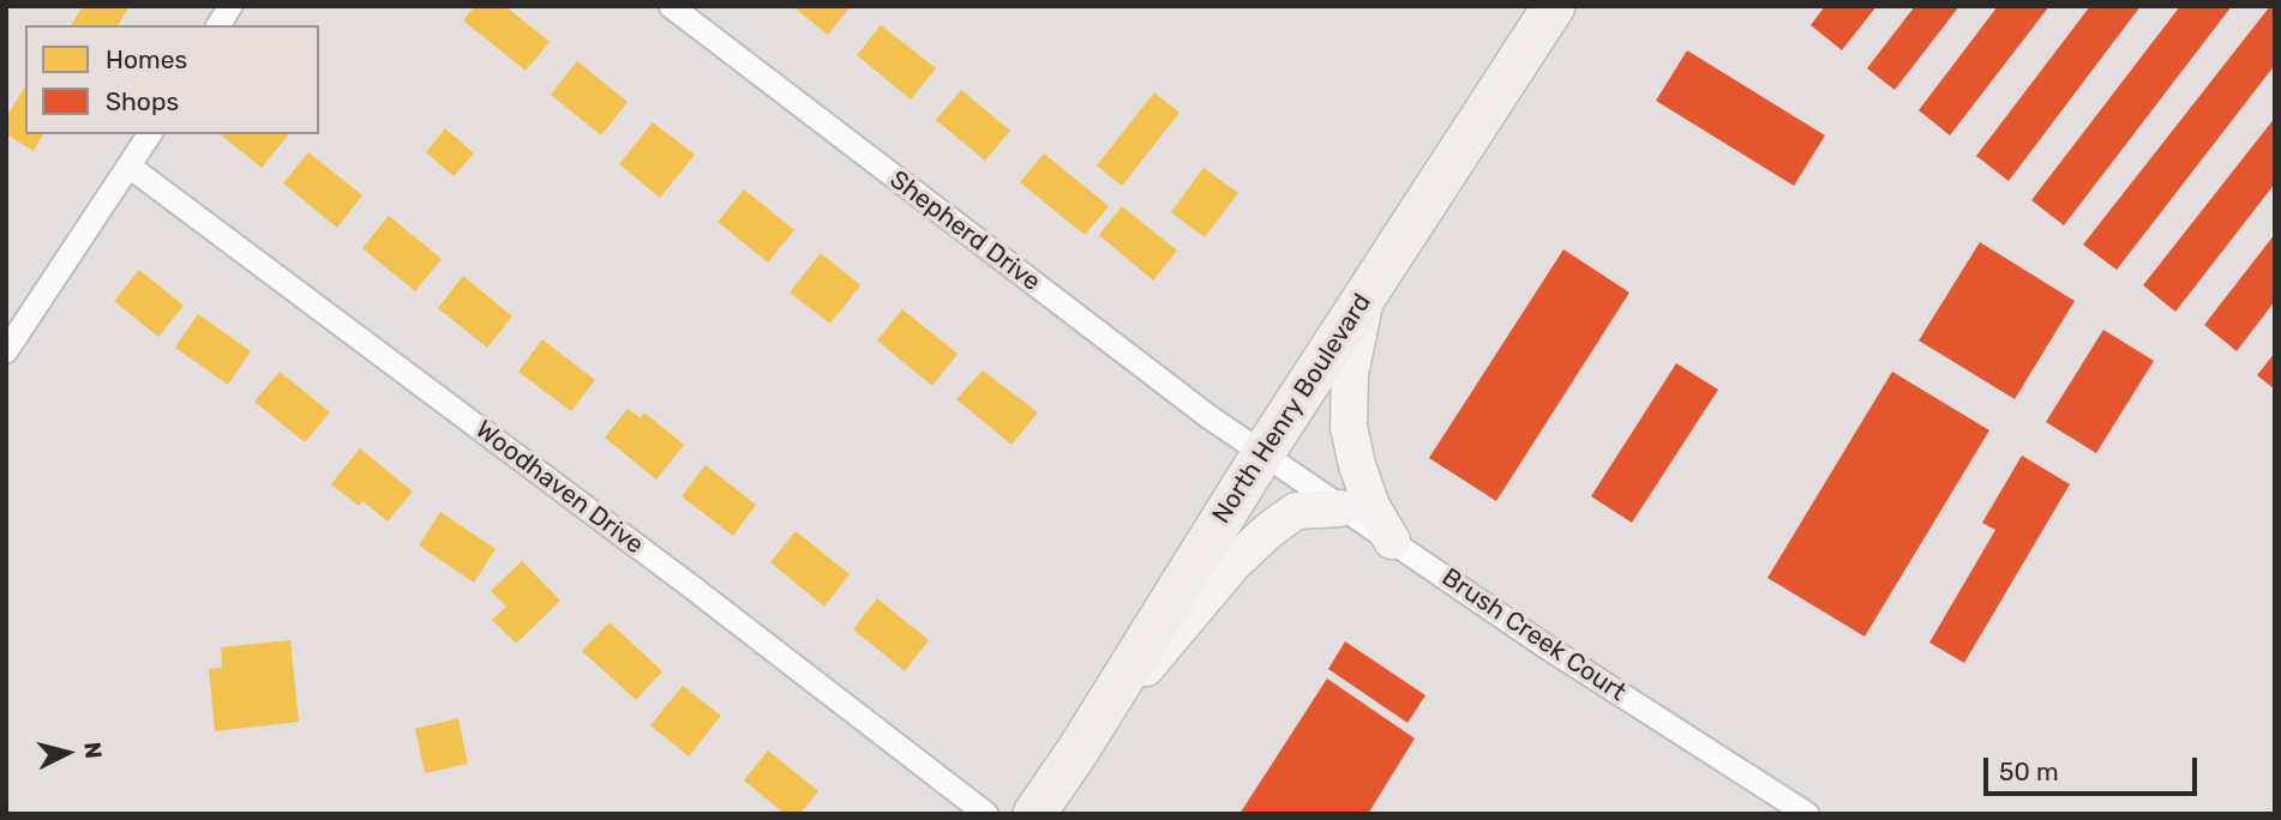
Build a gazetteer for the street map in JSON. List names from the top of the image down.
{
  "streets": {
    "highway": ["North Henry Boulevard"],
    "street": ["Shepherd Drive", "Woodhaven Drive", "Brush Creek Court"]
  },
  "crossings": [
    ["Shepherd Drive", "North Henry Boulevard"],
    ["Shepherd Drive", "Brush Creek Court"],
    ["North Henry Boulevard", "Brush Creek Court"]
  ],
  "legend": ["Homes", "Shops"],
  "scale_bar": "50 m",
  "north": "right"
}
